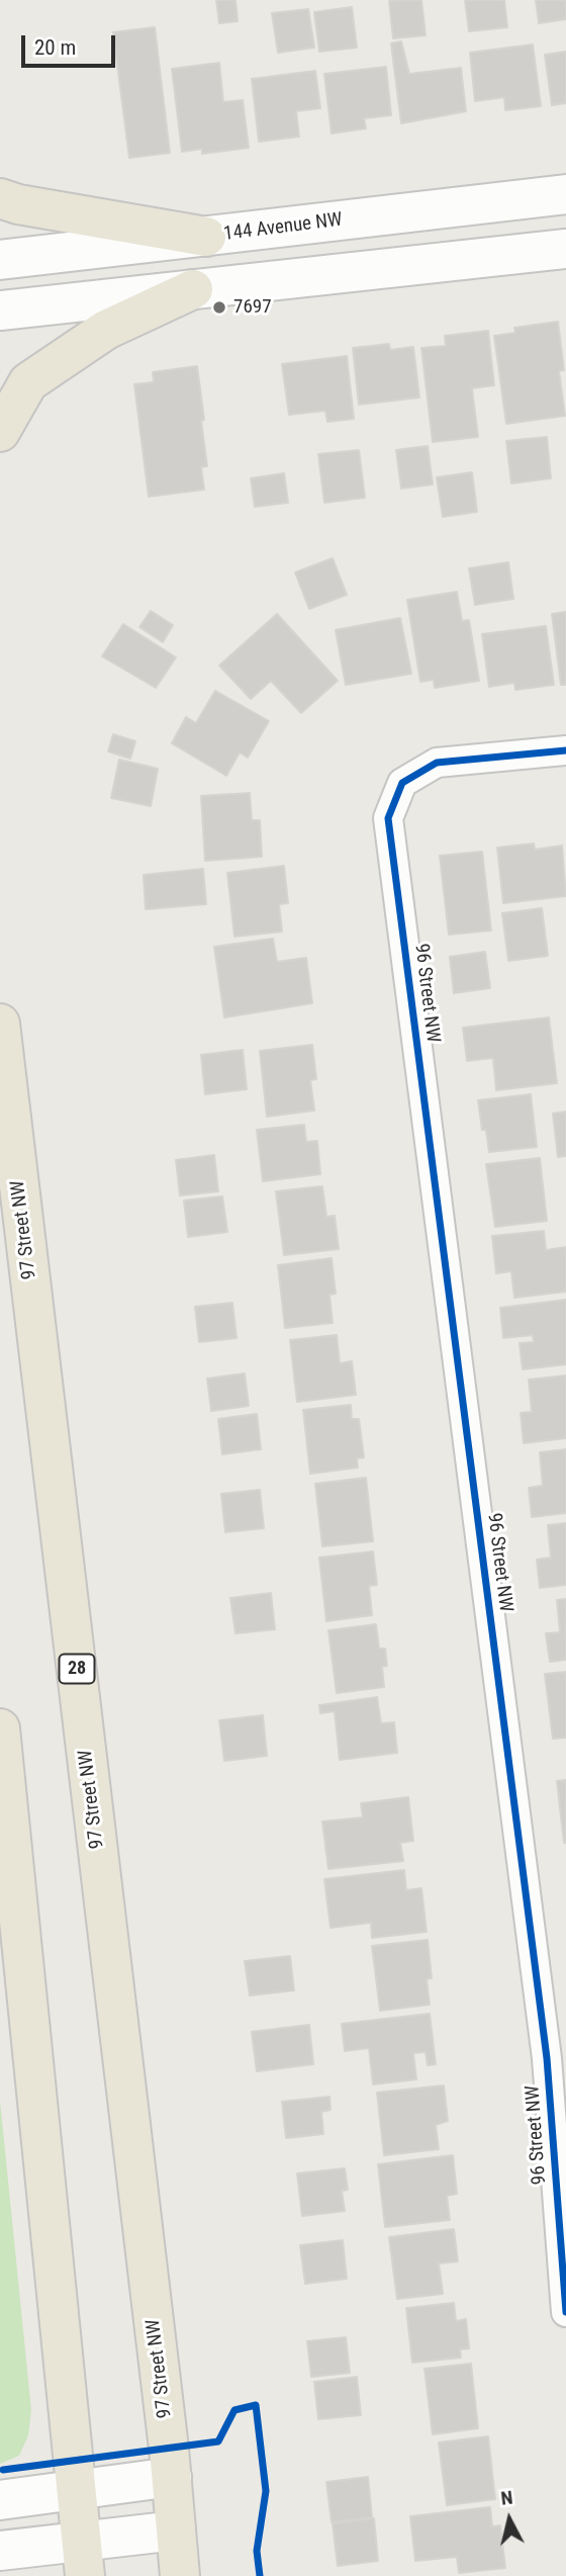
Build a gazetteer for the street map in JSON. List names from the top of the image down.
{
  "streets": {
    "main road": ["97 Street NW", "28"],
    "street": ["144 Avenue NW", "96 Street NW"]
  },
  "places": ["7697"],
  "scale_bar": "20 m",
  "north": "top"
}
